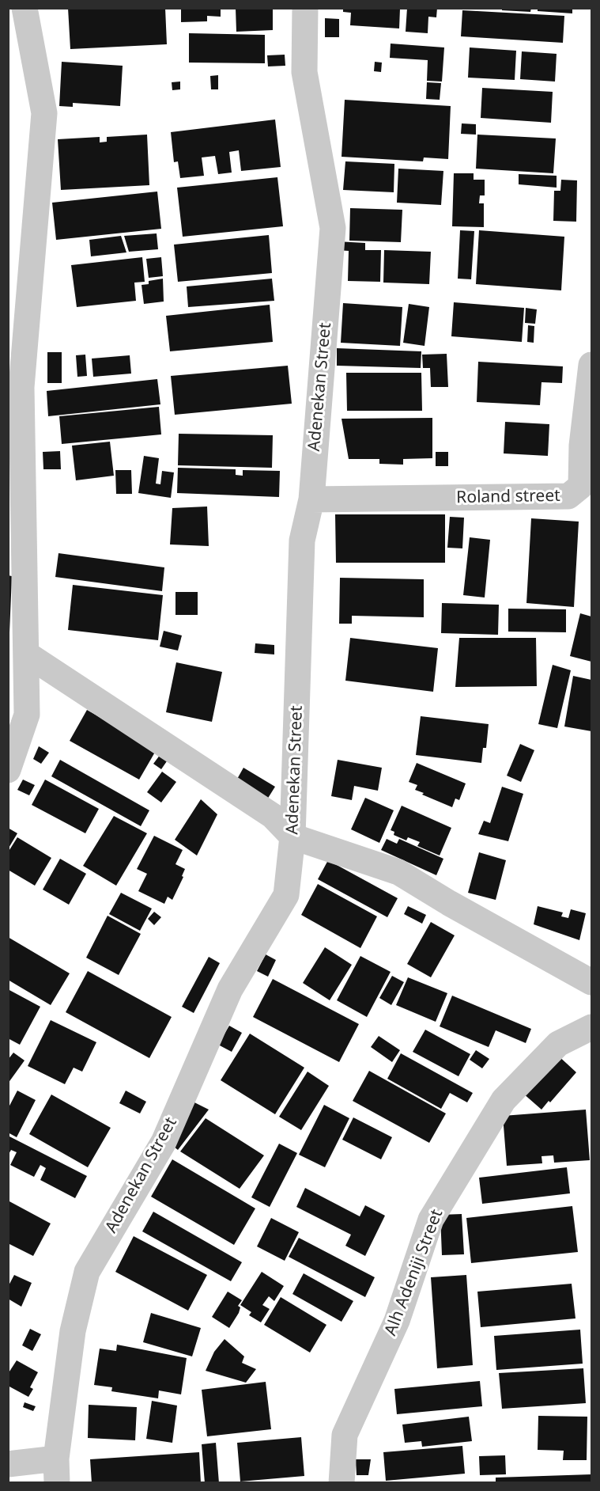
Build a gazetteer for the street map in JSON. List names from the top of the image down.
{
  "streets": {
    "street": ["Adenekan Street", "Roland street", "Alh Adeniji Street"]
  },
  "crossings": [
    ["Adenekan Street", "Roland street"]
  ]
}
